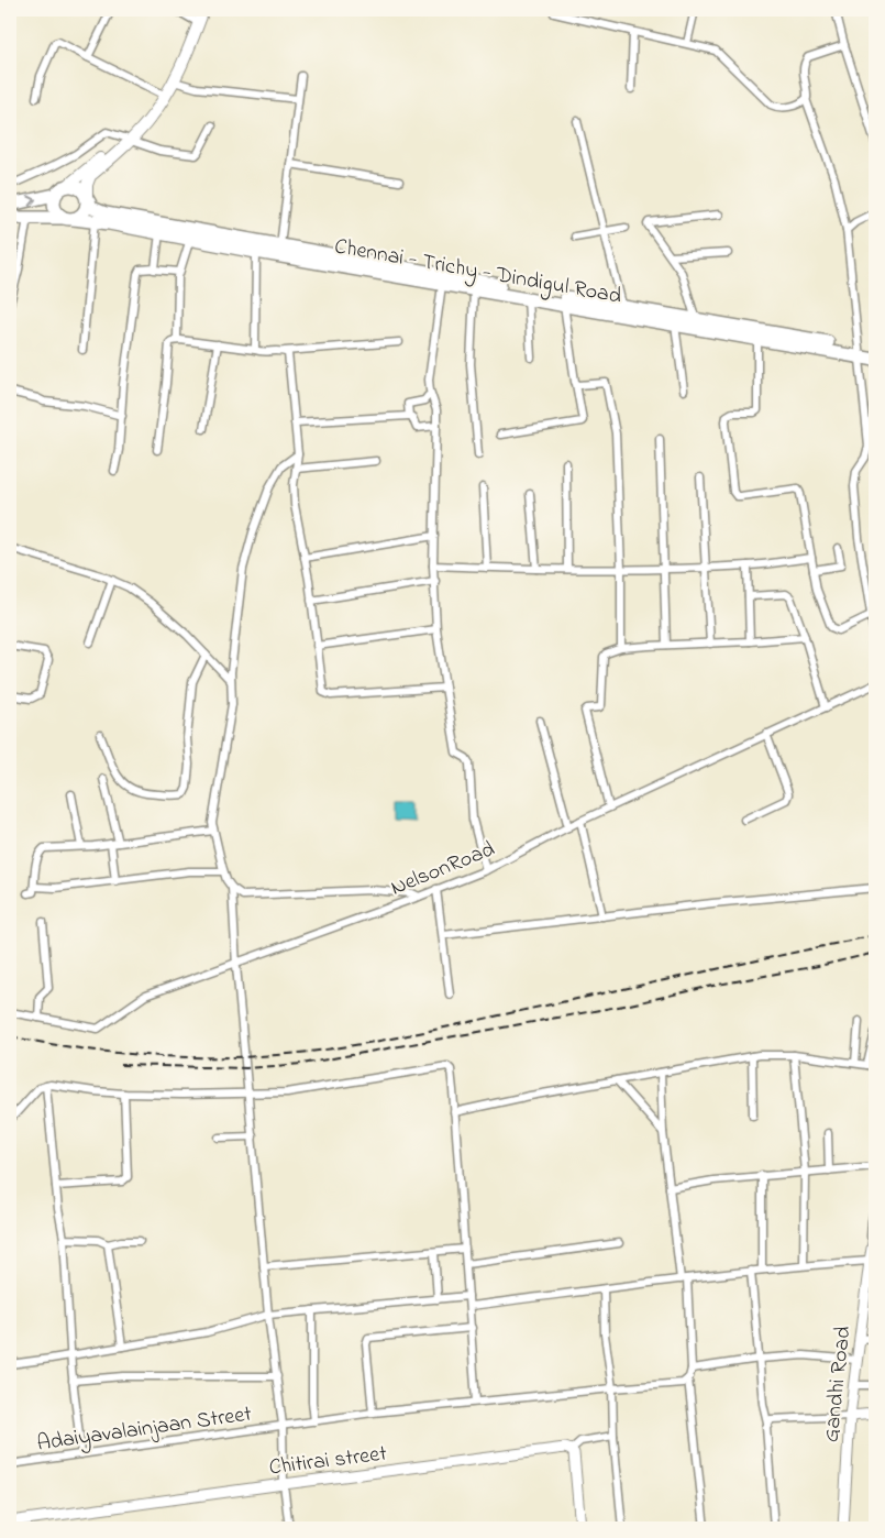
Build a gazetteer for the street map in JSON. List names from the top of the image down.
{
  "streets": {
    "highway": ["Chennai - Trichy - Dindigul Road"],
    "street": [
      "NelsonRoad",
      "Gandhi Road",
      "Adaiyavalainjaan Street",
      "Chitirai street"
    ]
  }
}
